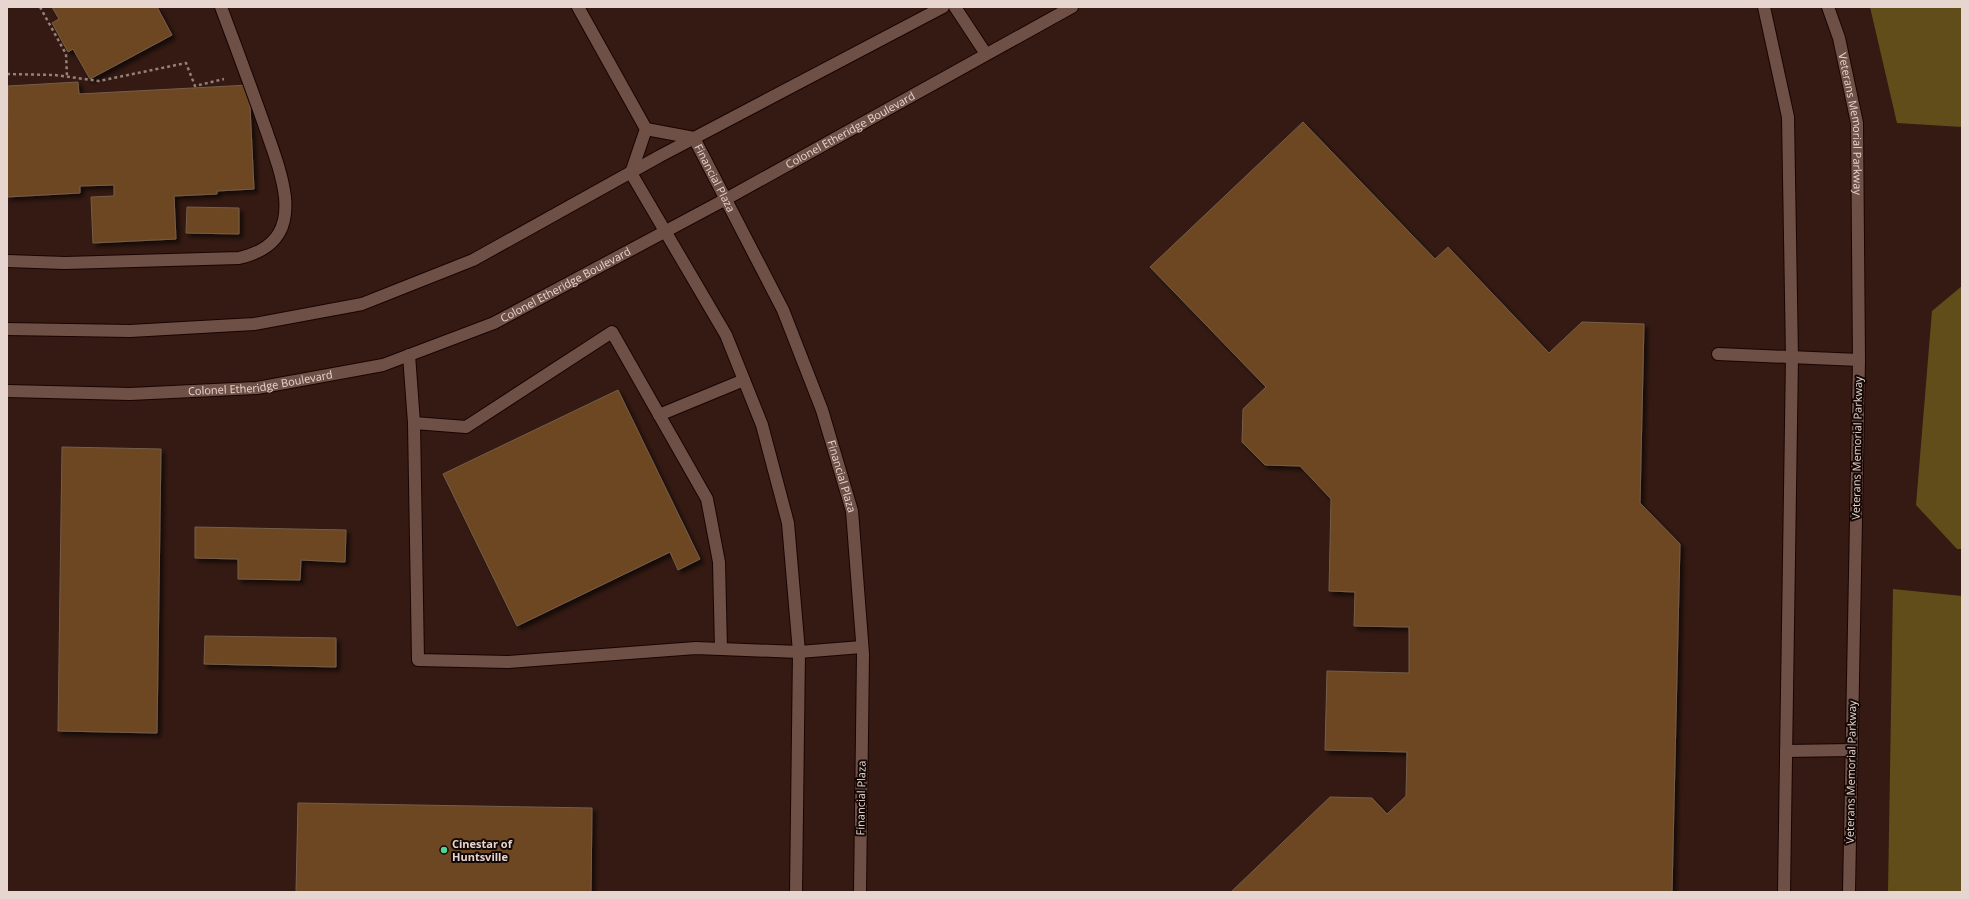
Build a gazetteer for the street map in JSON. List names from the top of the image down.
{
  "streets": {
    "street": ["Veterans Memorial Parkway", "Colonel Etheridge Boulevard", "Financial Plaza"]
  },
  "crossings": [
    ["Colonel Etheridge Boulevard", "Financial Plaza"]
  ],
  "places": ["Cinestar of Huntsville"]
}
